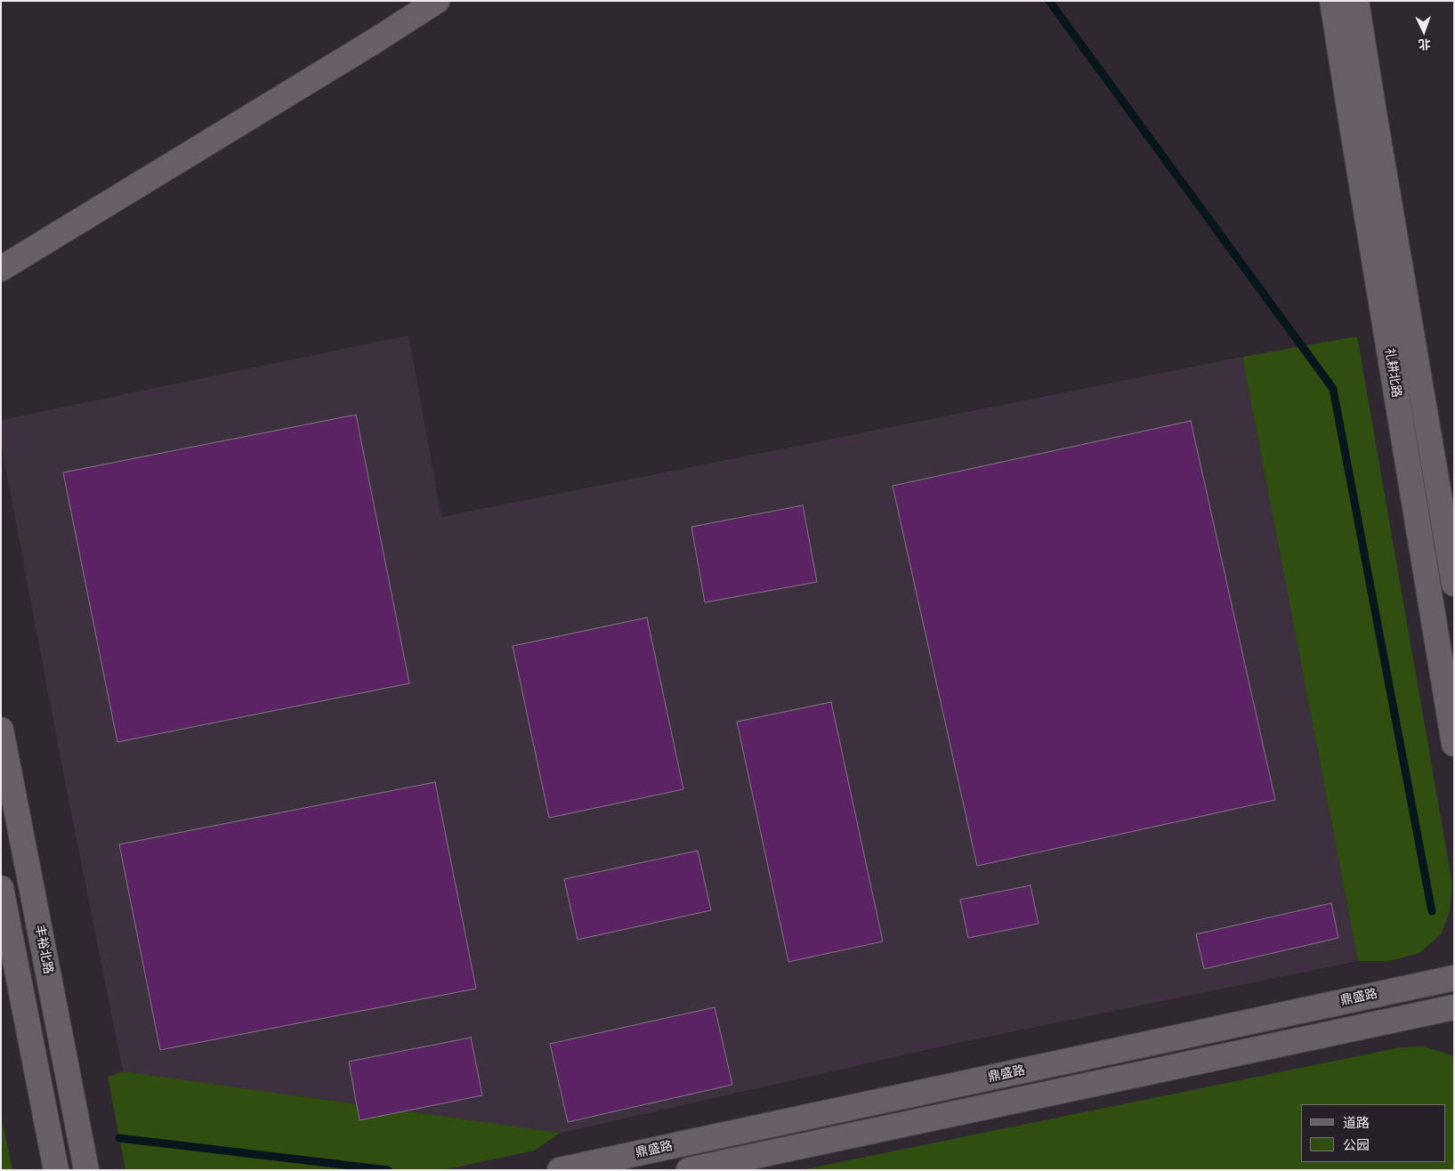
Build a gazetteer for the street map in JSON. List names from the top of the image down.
{
  "streets": {
    "main road": ["礼耕北路", "丰裕北路", "鼎盛路"]
  },
  "legend": ["道路", "公园"],
  "north": "bottom"
}
